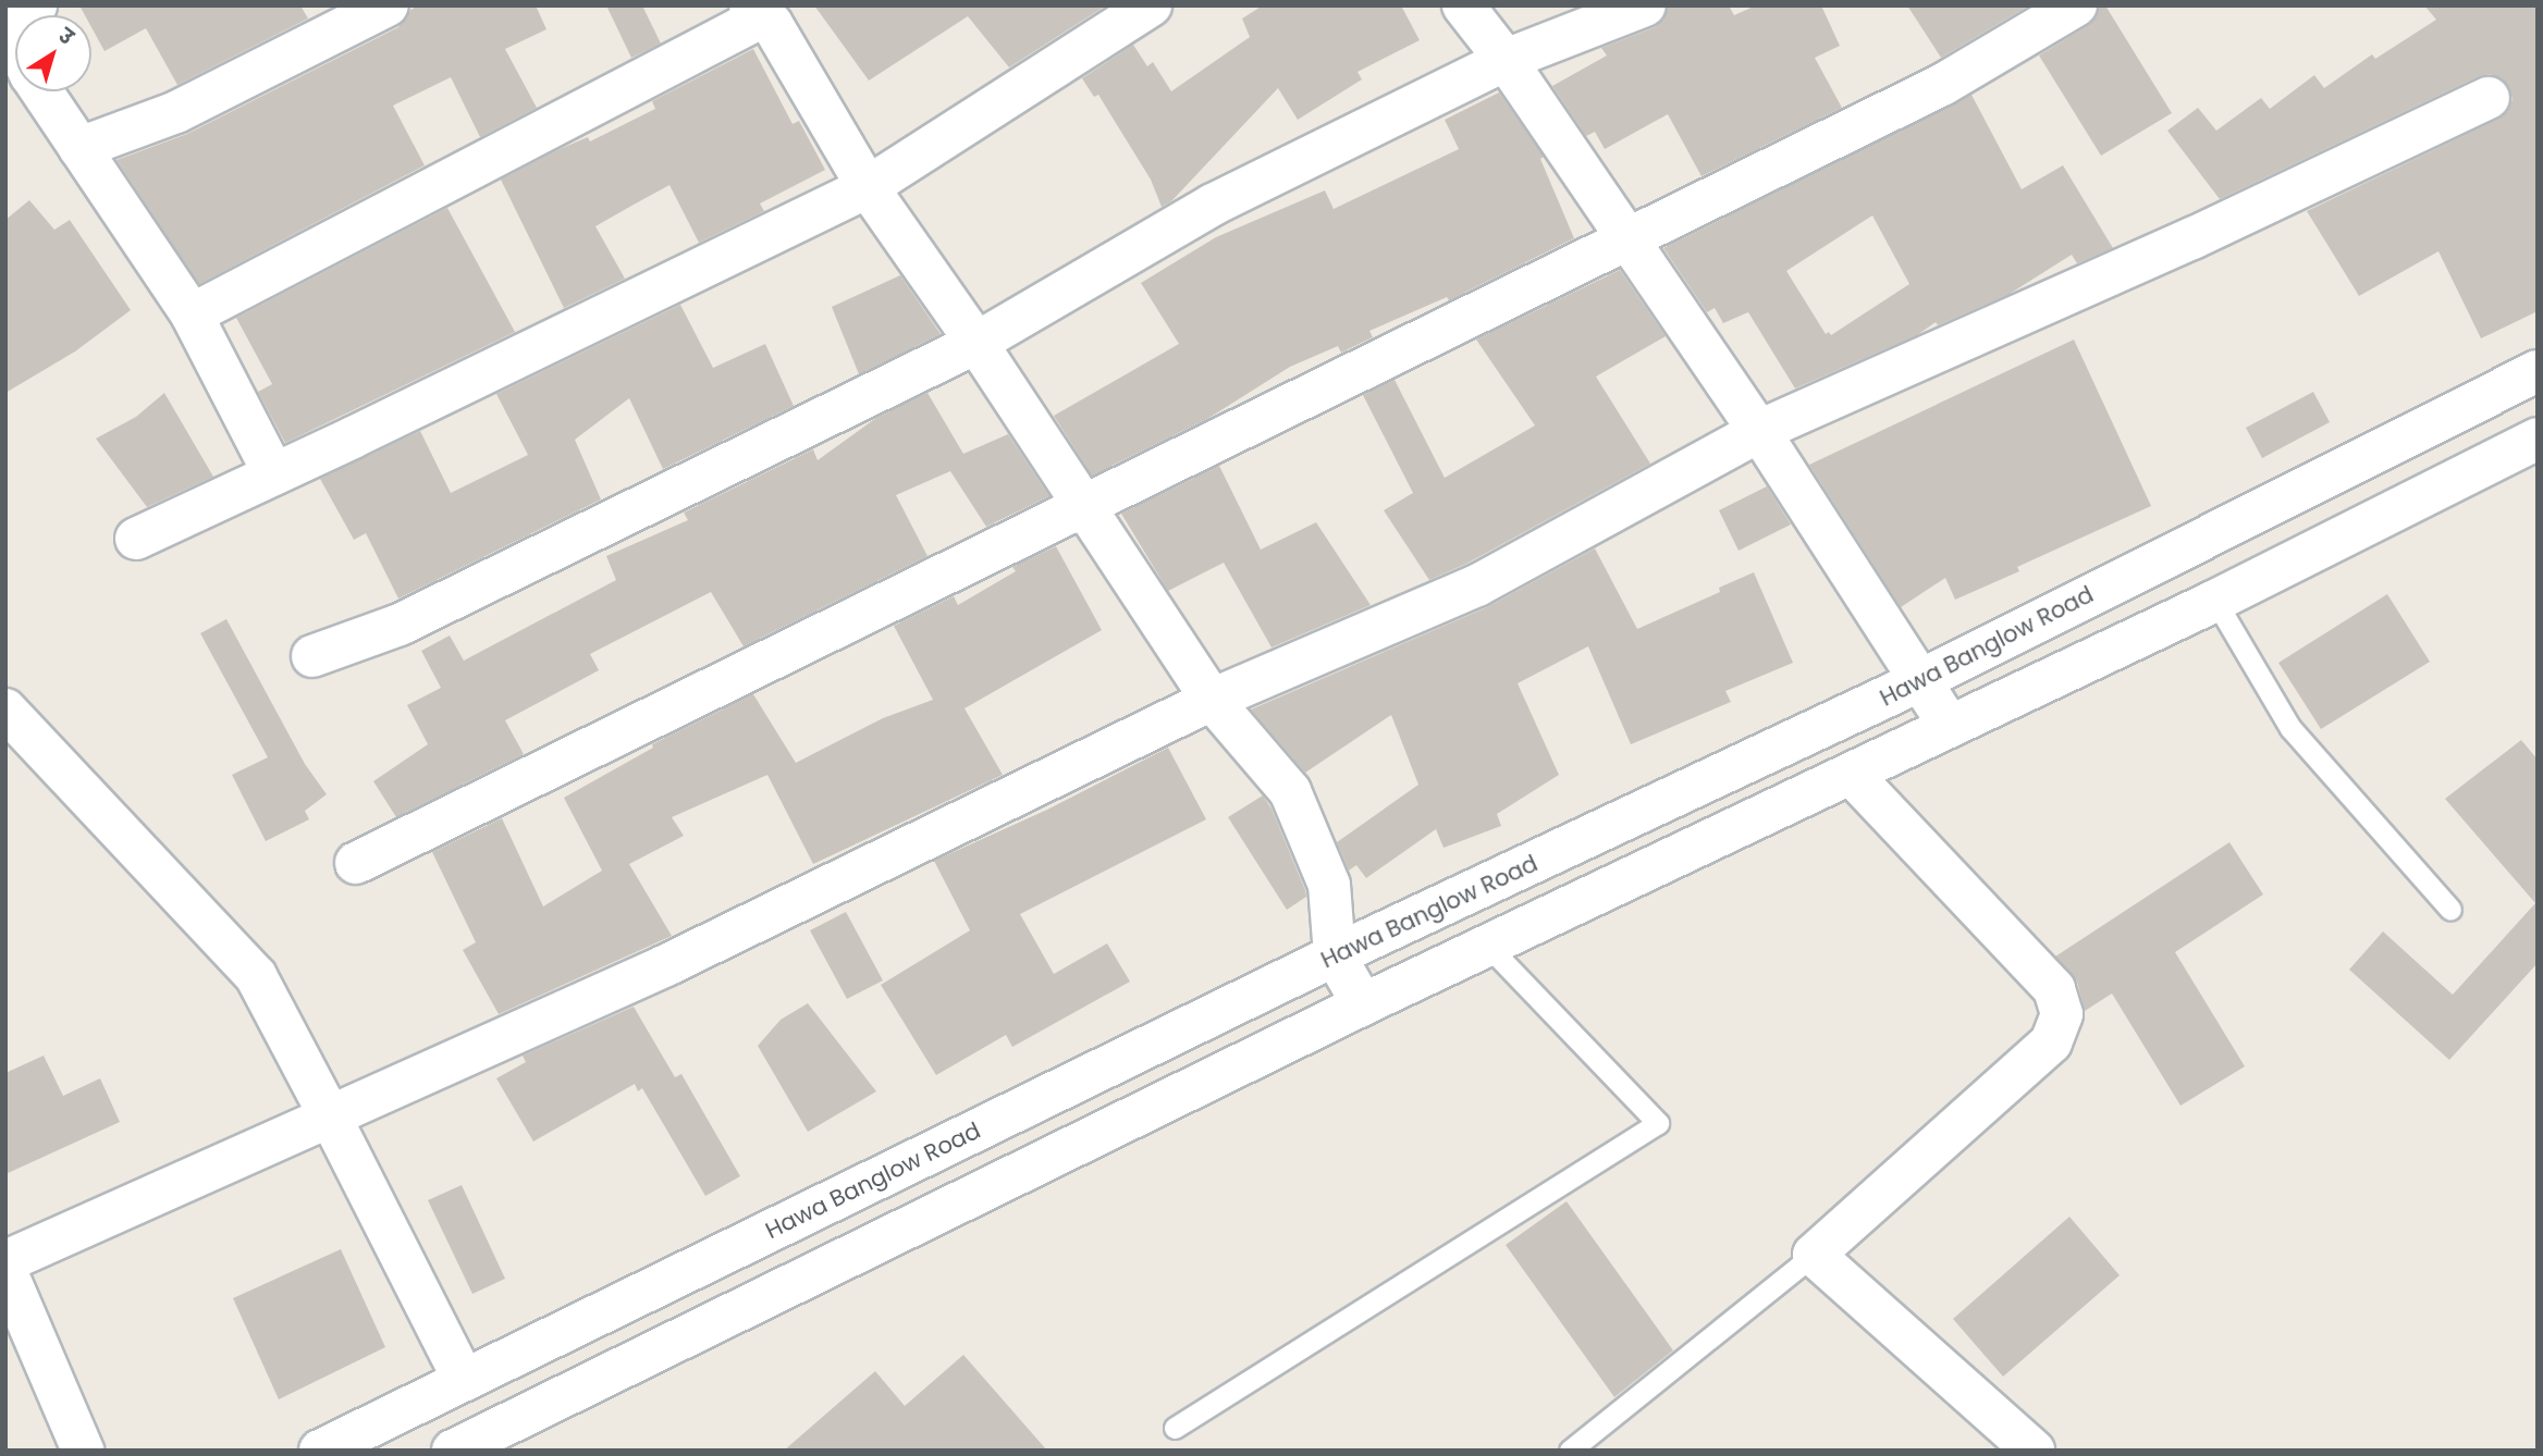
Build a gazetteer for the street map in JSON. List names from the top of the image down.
{
  "streets": {
    "street": ["Hawa Banglow Road"]
  },
  "north": "top right"
}
